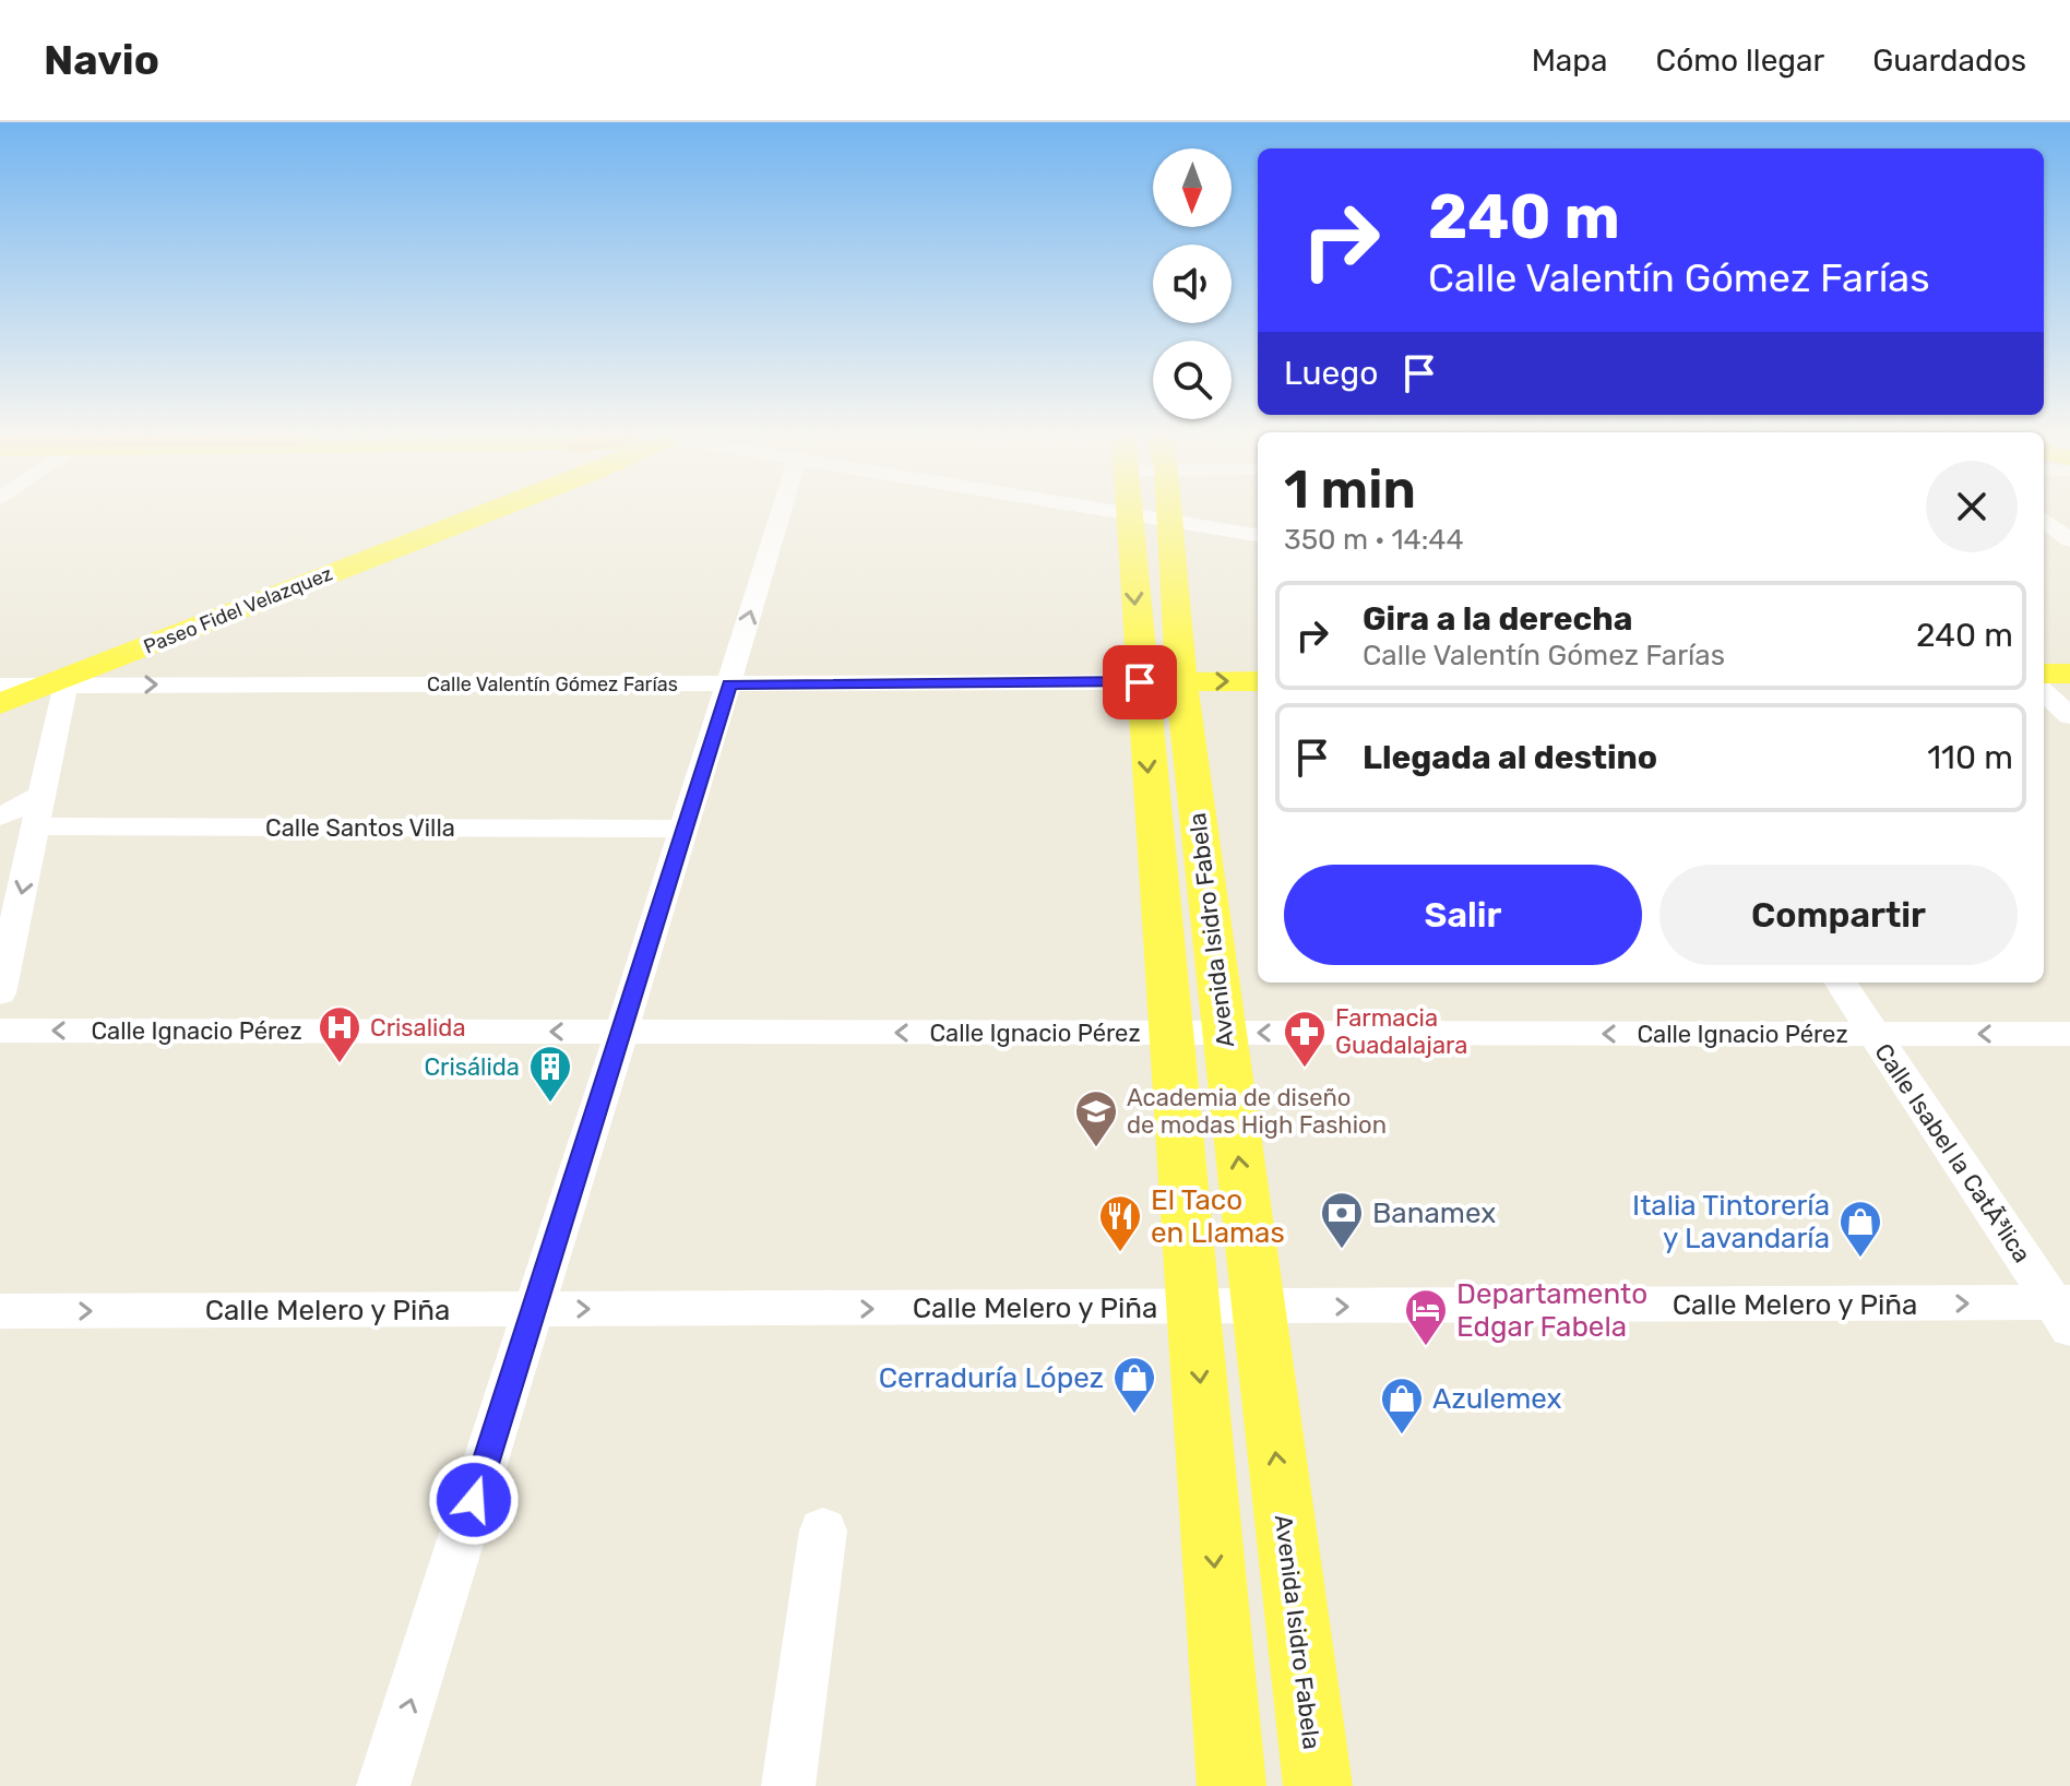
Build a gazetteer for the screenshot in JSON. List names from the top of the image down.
{
  "streets": {
    "main road": ["Paseo Fidel Velazquez", "Calle Valentín Gómez Farías", "Avenida Isidro Fabela"],
    "street": [
      "Calle Santos Villa",
      "Calle Ignacio Pérez",
      "Calle Isabel la CatÃ³lica",
      "Calle Melero y Piña"
    ]
  },
  "crossings": [
    ["Paseo Fidel Velazquez", "Calle Valentín Gómez Farías"],
    ["Calle Valentín Gómez Farías", "Avenida Isidro Fabela"],
    ["Avenida Isidro Fabela", "Calle Ignacio Pérez"],
    ["Avenida Isidro Fabela", "Calle Melero y Piña"],
    ["Calle Ignacio Pérez", "Calle Isabel la CatÃ³lica"],
    ["Calle Isabel la CatÃ³lica", "Calle Melero y Piña"]
  ],
  "one_way": ["Calle Valentín Gómez Farías", "Calle Ignacio Pérez", "Calle Melero y Piña"],
  "places": {
    "hospital": ["Crisalida"],
    "pharmacy": ["Farmacia Guadalajara"],
    "building": ["Crisálida"],
    "school or university": ["Academia de diseño de modas High Fashion"],
    "bank": ["Banamex"],
    "restaurant": ["El Taco en Llamas"],
    "shop": ["Italia Tintorería y Lavandaría", "Cerraduría López", "Azulemex"],
    "hotel": ["Departamento Edgar Fabela"]
  },
  "north": "bottom",
  "page": {
    "header": "Navio",
    "nav": ["Mapa", "Cómo llegar", "Guardados"],
    "turn": ["240 m", "Calle Valentín Gómez Farías"],
    "then": "Luego",
    "heading": ["1 min", "350 m · 14:44"],
    "list": [
      {
        "name": "Gira a la derecha",
        "note": "Calle Valentín Gómez Farías",
        "value": "240 m"
      },
      {
        "name": "Llegada al destino",
        "value": "110 m"
      }
    ],
    "buttons": ["Salir", "Compartir"]
  }
}
